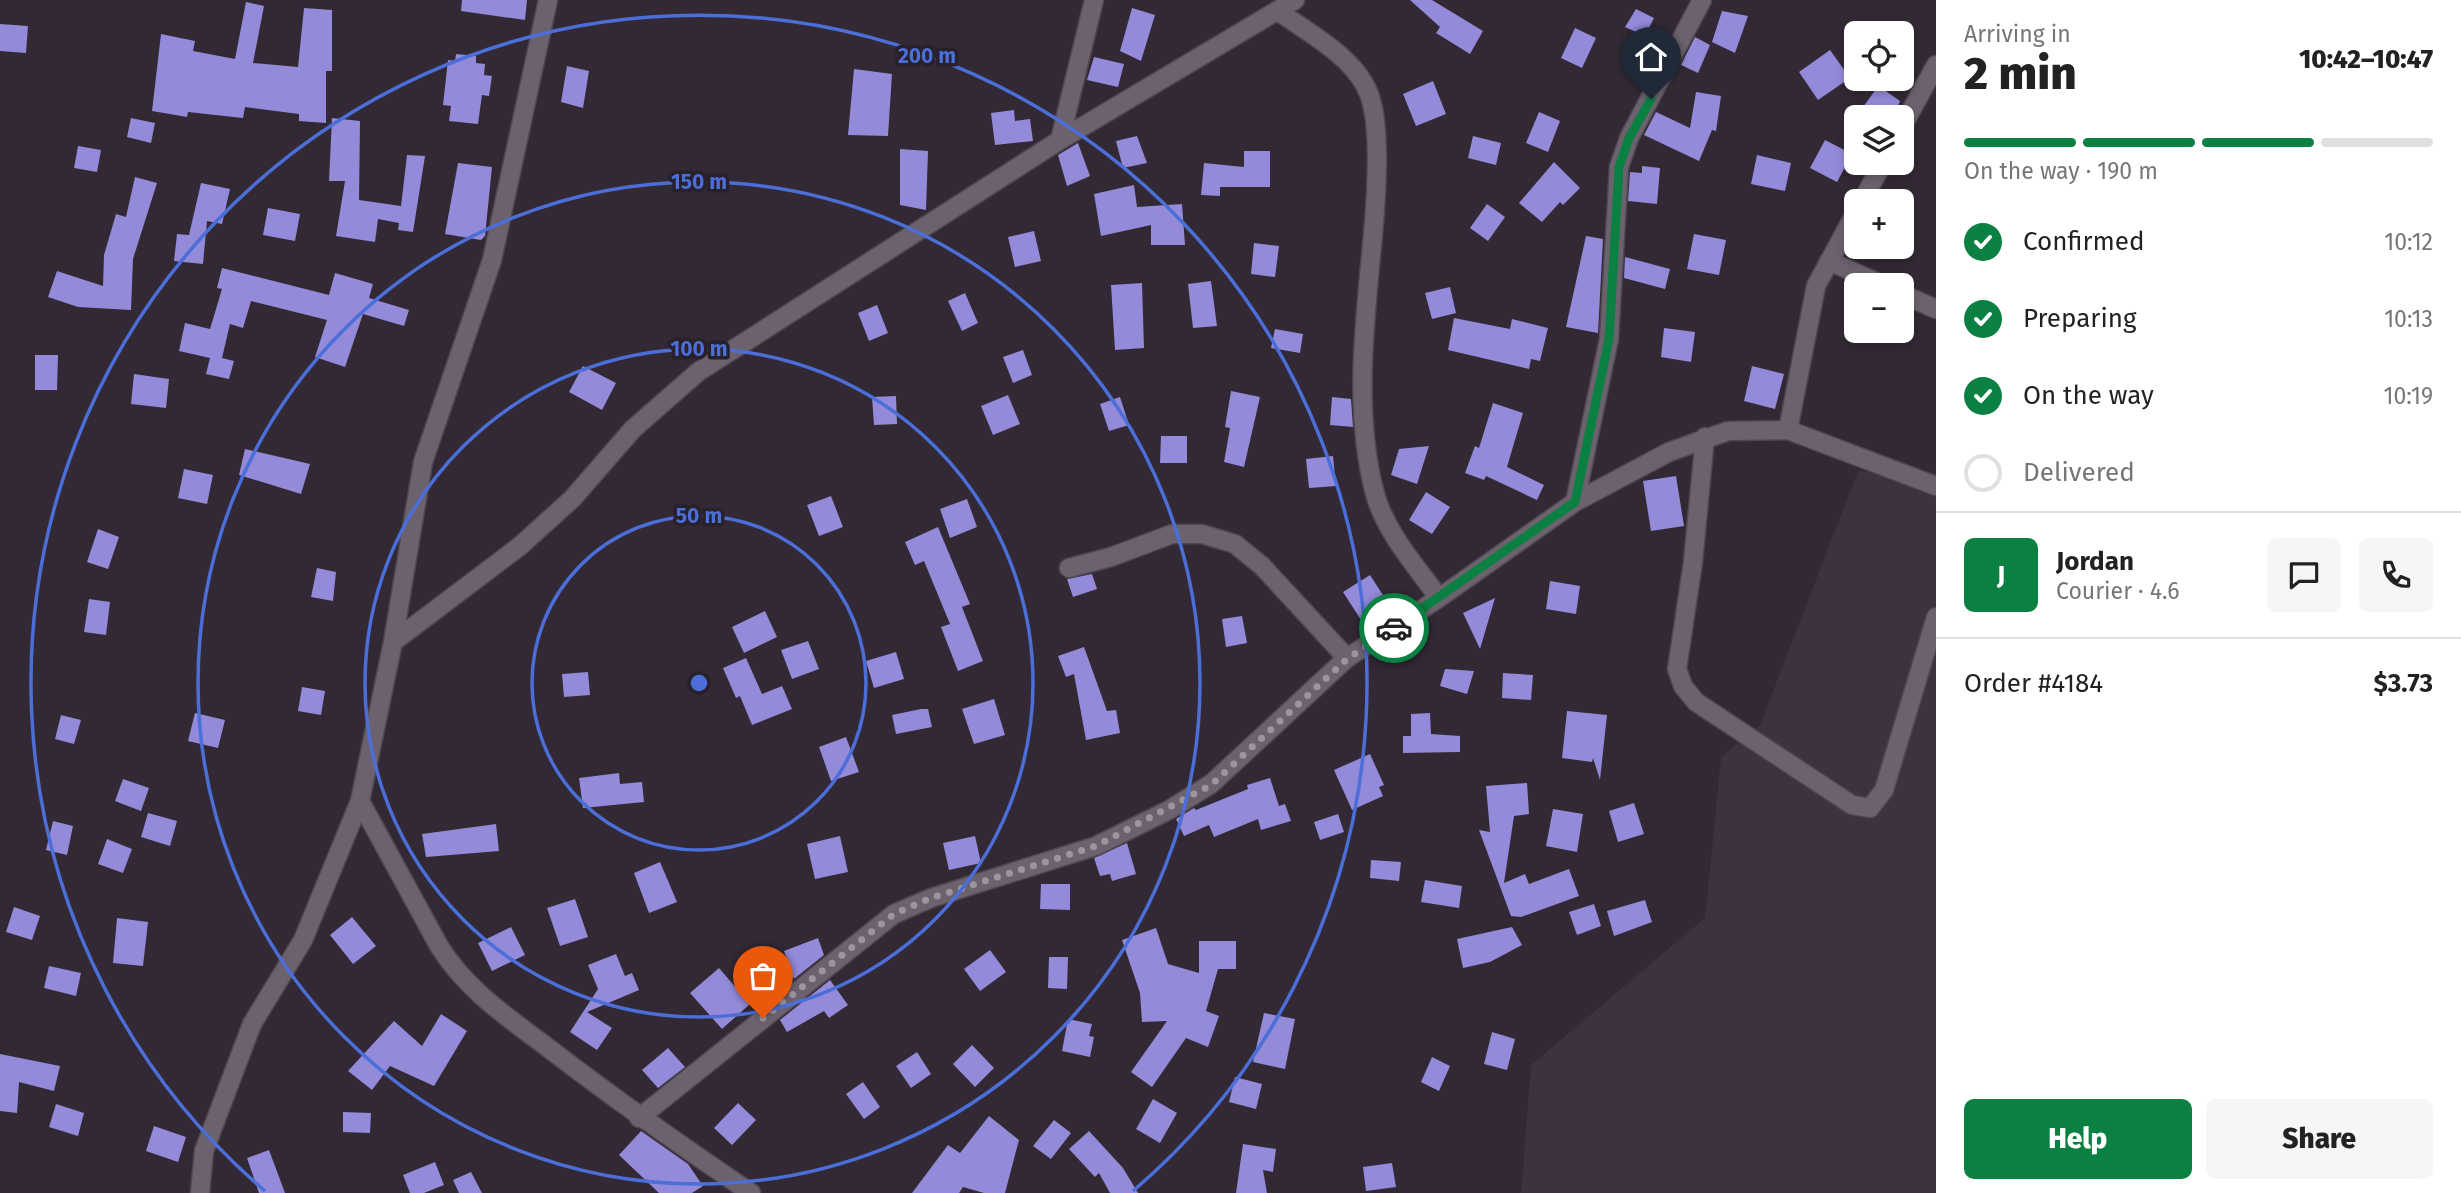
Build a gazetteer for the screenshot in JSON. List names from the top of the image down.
{
  "page": {
    "heading": ["2 min", "Arriving in", "10:42–10:47"],
    "panel": [
      "Jordan",
      "Courier · 4.6",
      "Order #4184",
      "$3.73"
    ],
    "map_buttons": ["+", "−"],
    "bar": "On the way · 190 m",
    "list": [
      ["Confirmed", "10:12"],
      ["Preparing", "10:13"],
      ["On the way", "10:19"],
      "Delivered"
    ],
    "round": "J",
    "buttons": ["Help", "Share"]
  },
  "rings": [
    "200 m",
    "150 m",
    "100 m",
    "50 m"
  ]
}
